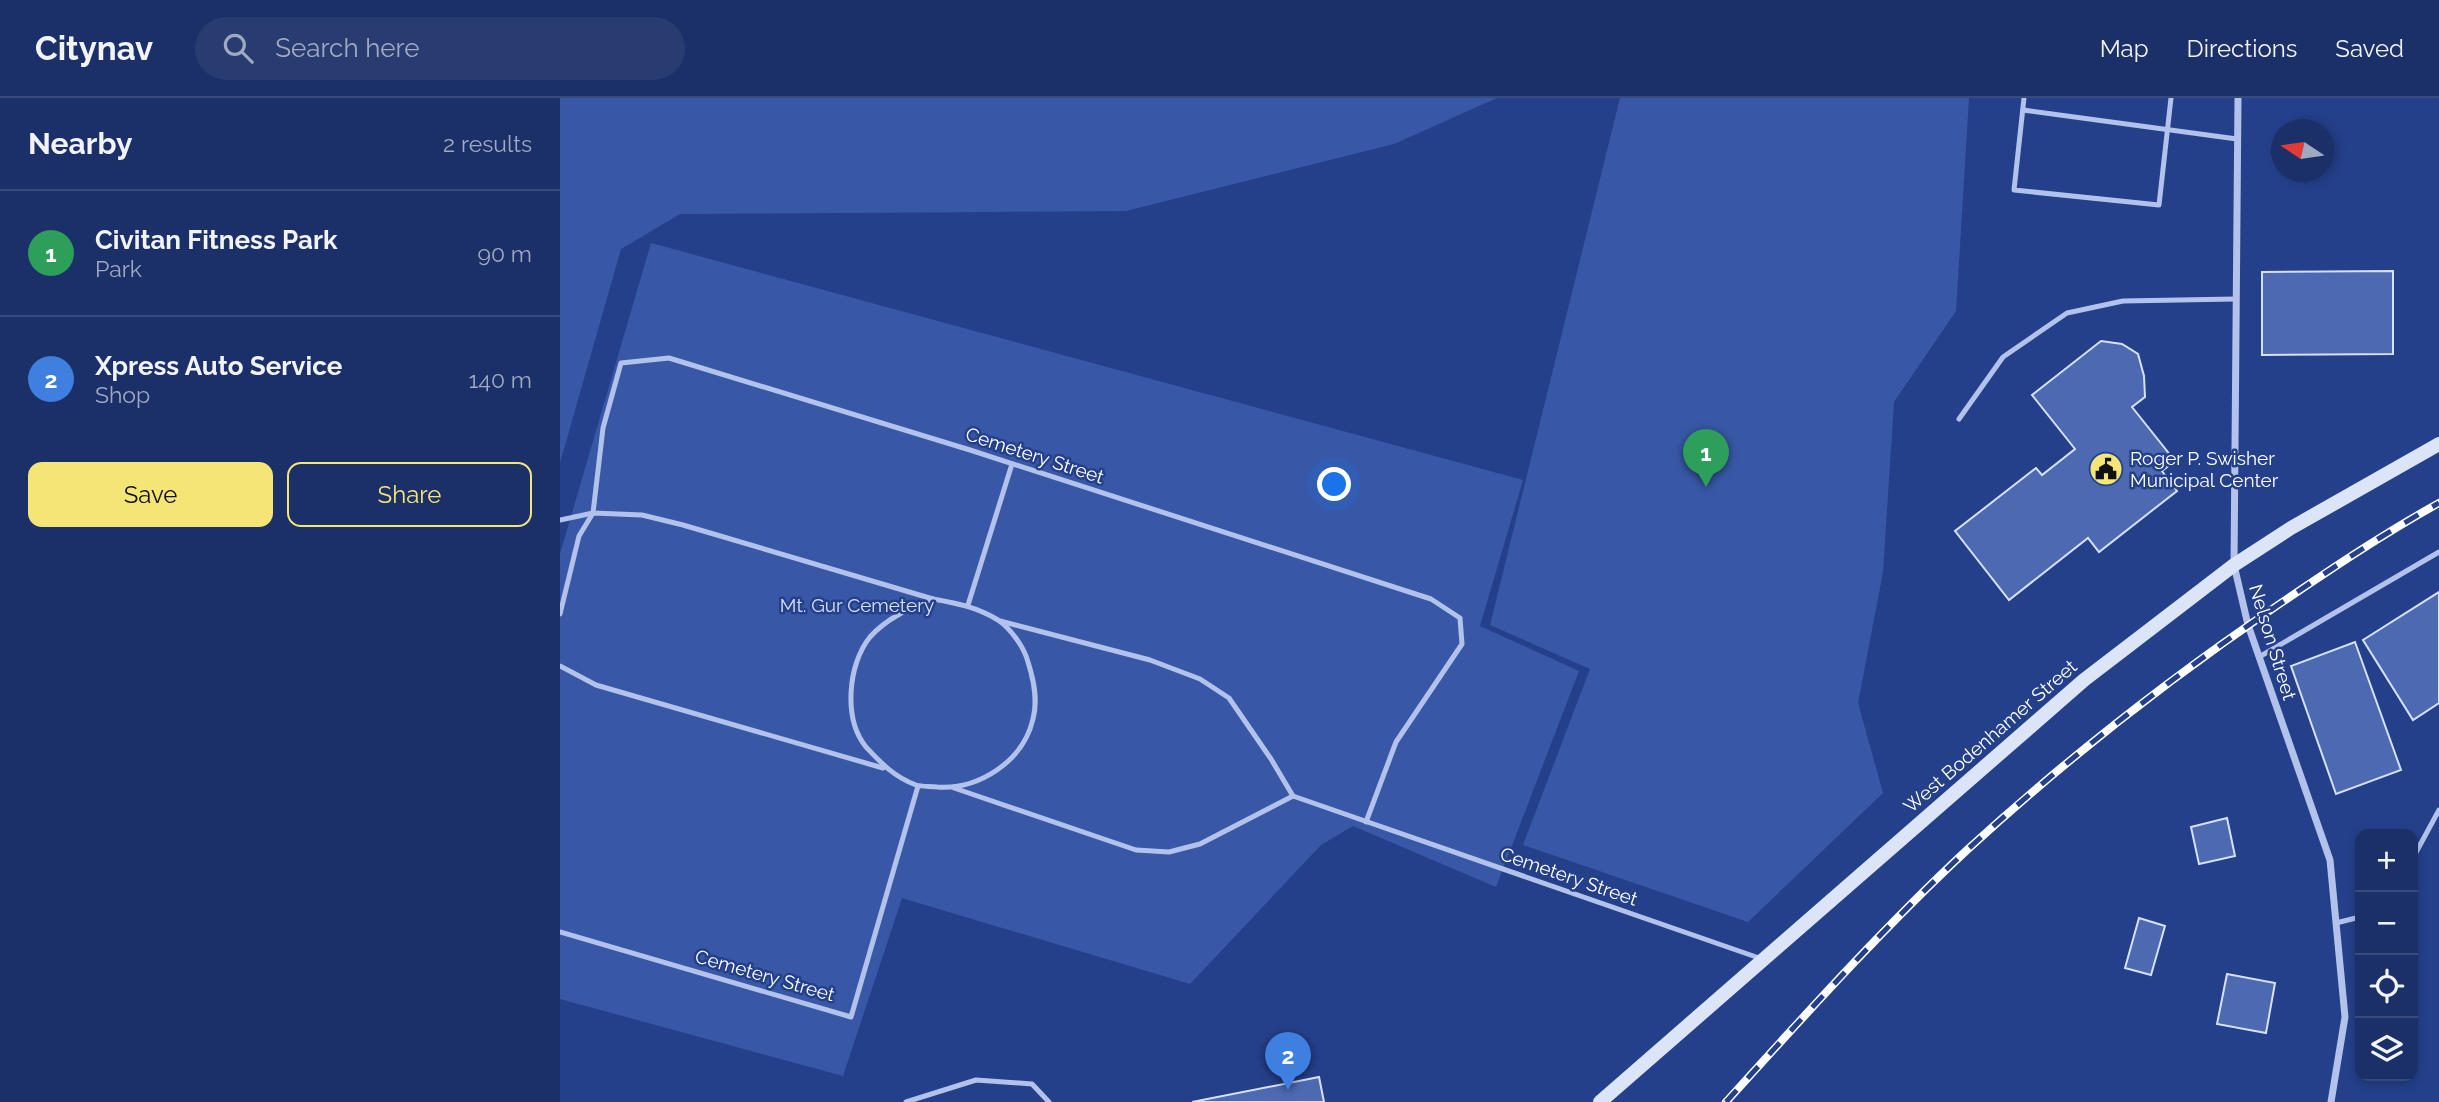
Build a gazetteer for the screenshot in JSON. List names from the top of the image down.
{
  "streets": {
    "main road": ["West Bodenhamer Street"],
    "street": ["Nelson Street"],
    "lane": ["Cemetery Street"]
  },
  "crossings": [
    ["Cemetery Street", "West Bodenhamer Street"],
    ["Nelson Street", "West Bodenhamer Street"]
  ],
  "parks": ["Mt. Gur Cemetery"],
  "places": {
    "public building": ["Roger P. Swisher Municipal Center"]
  },
  "north": "left",
  "page": {
    "header": "Citynav",
    "search": "Search here",
    "nav": ["Map", "Directions", "Saved"],
    "heading": ["Nearby", "2 results"],
    "list": [
      {
        "mark": "1",
        "name": "Civitan Fitness Park",
        "note": "Park",
        "value": "90 m"
      },
      {
        "mark": "2",
        "name": "Xpress Auto Service",
        "note": "Shop",
        "value": "140 m"
      }
    ],
    "pins": ["1", "2"],
    "buttons": ["Save", "Share"],
    "map_buttons": ["+", "−"]
  }
}
